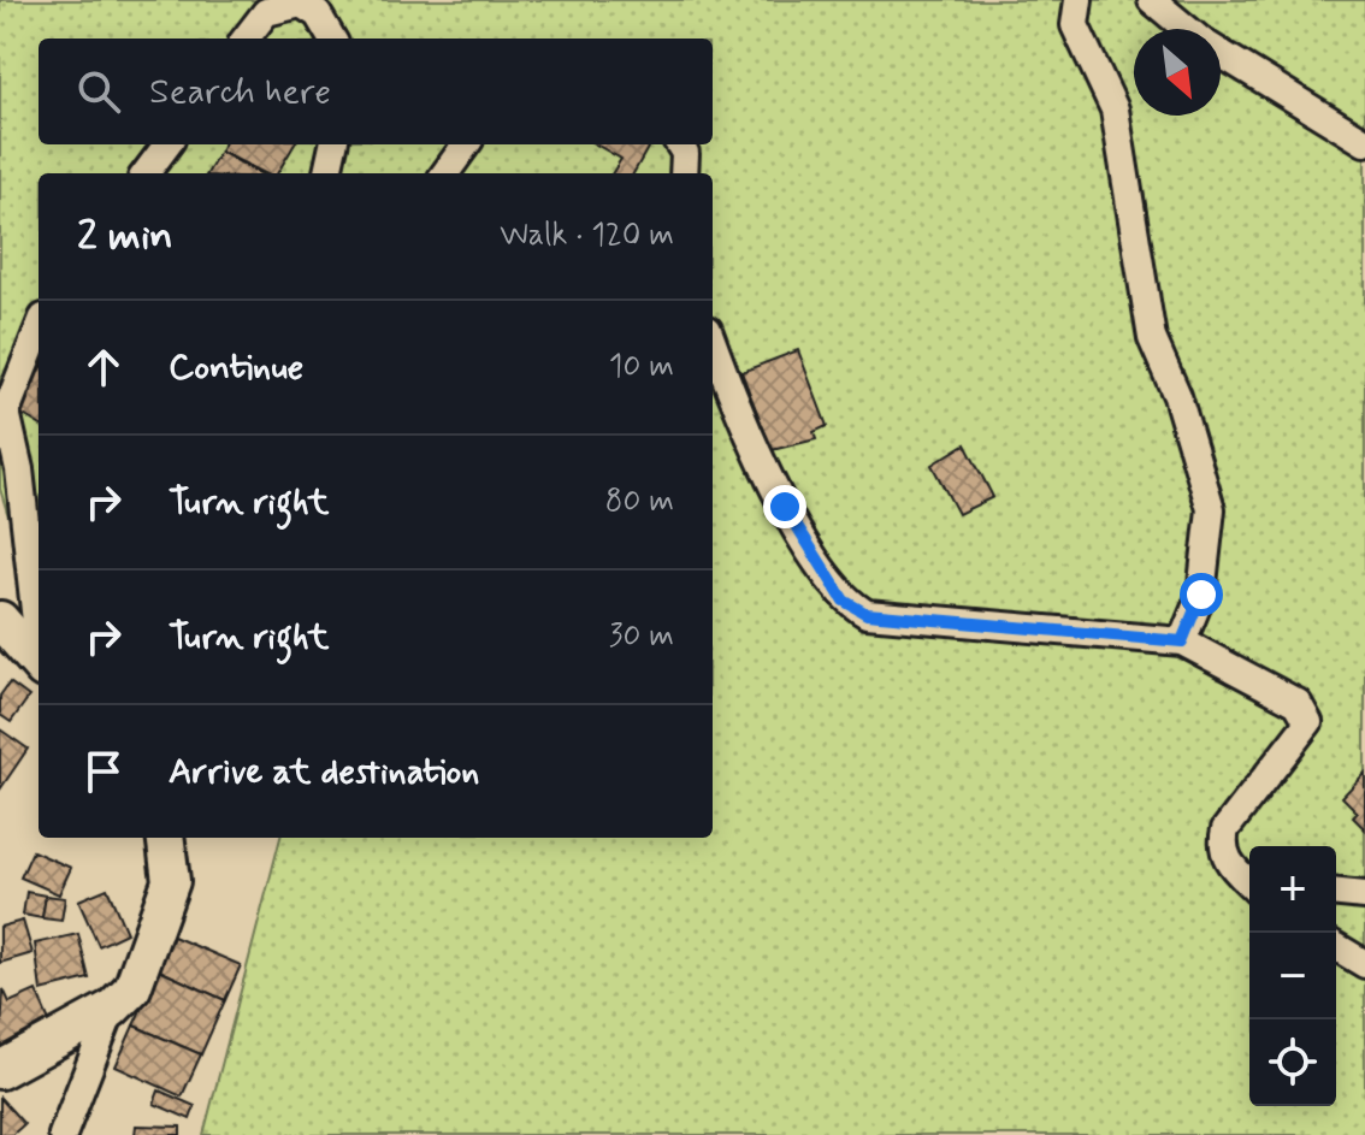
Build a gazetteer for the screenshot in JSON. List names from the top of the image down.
{
  "north": "bottom right",
  "page": {
    "search": "Search here",
    "heading": ["2 min", "Walk · 120 m"],
    "list": [
      ["Continue", "10 m"],
      ["Turn right", "80 m"],
      ["Turn right", "30 m"],
      "Arrive at destination"
    ],
    "map_buttons": ["+", "−"]
  }
}
